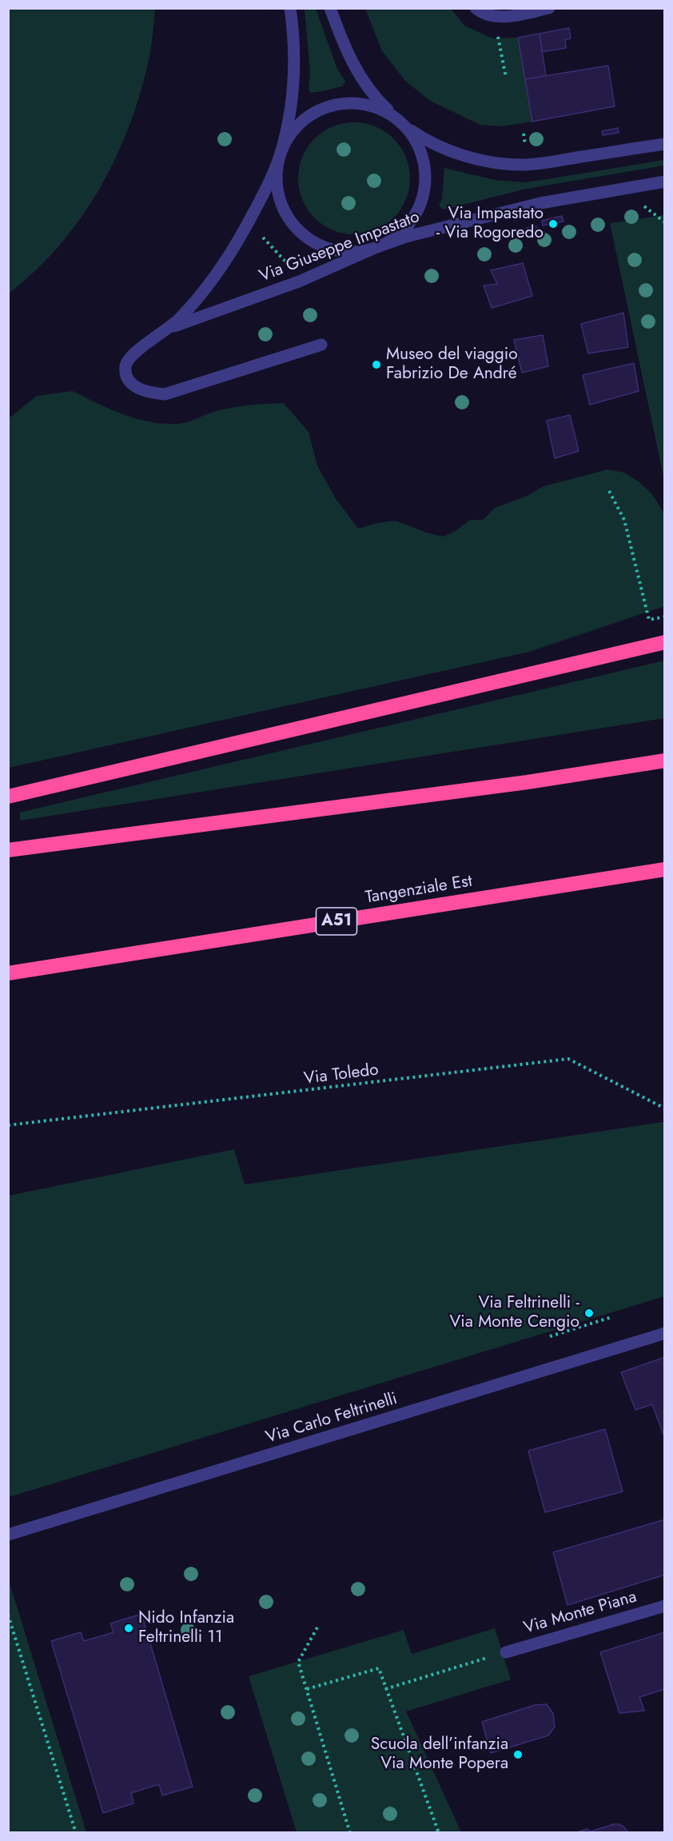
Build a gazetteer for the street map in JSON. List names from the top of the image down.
{
  "streets": {
    "highway": ["Tangenziale Est", "A51"],
    "street": ["Via Giuseppe Impastato", "Via Carlo Feltrinelli", "Via Monte Piana"],
    "path": ["Via Toledo"]
  },
  "places": [
    "Via Impastato - Via Rogoredo",
    "Museo del viaggio Fabrizio De André",
    "Via Feltrinelli - Via Monte Cengio",
    "Nido Infanzia Feltrinelli 11",
    "Scuola dell’infanzia Via Monte Popera"
  ]
}
